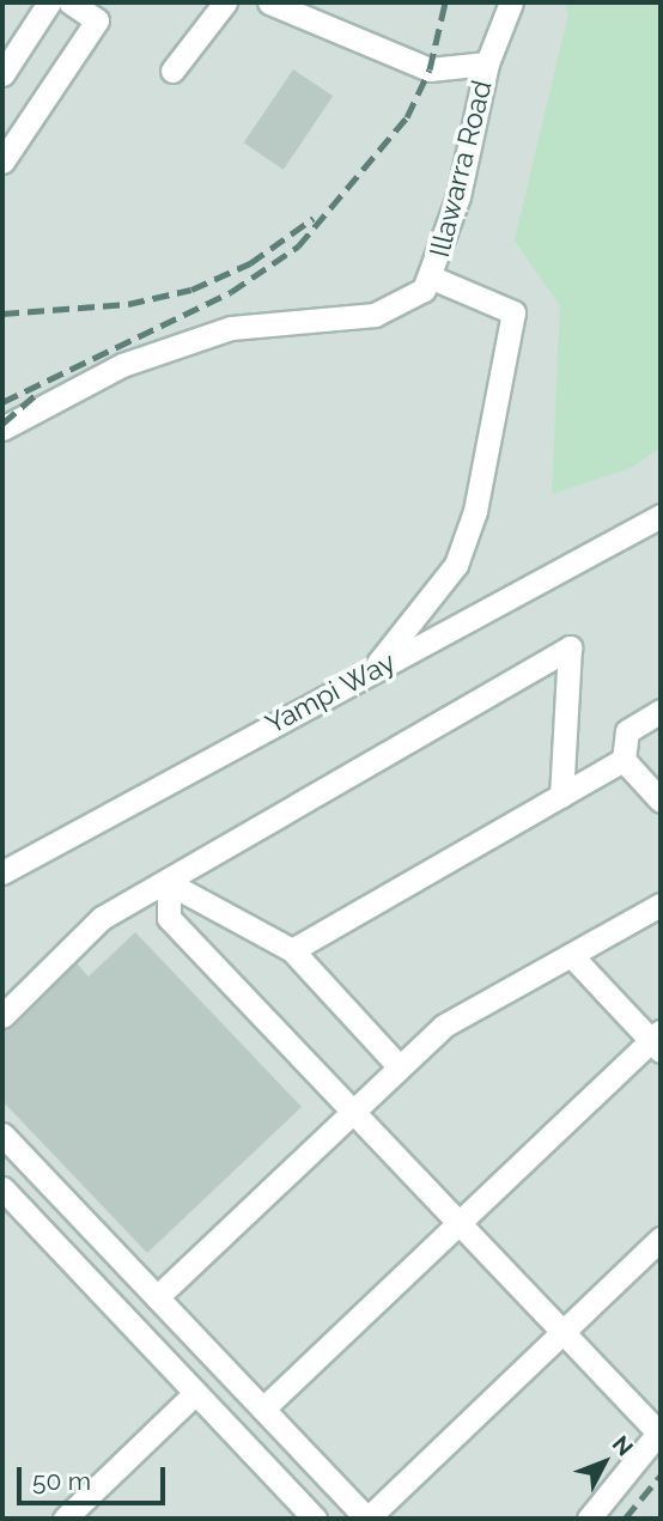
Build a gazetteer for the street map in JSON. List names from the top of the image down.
{
  "streets": {
    "street": ["Illawarra Road", "Yampi Way"]
  },
  "scale_bar": "50 m",
  "north": "top right"
}
